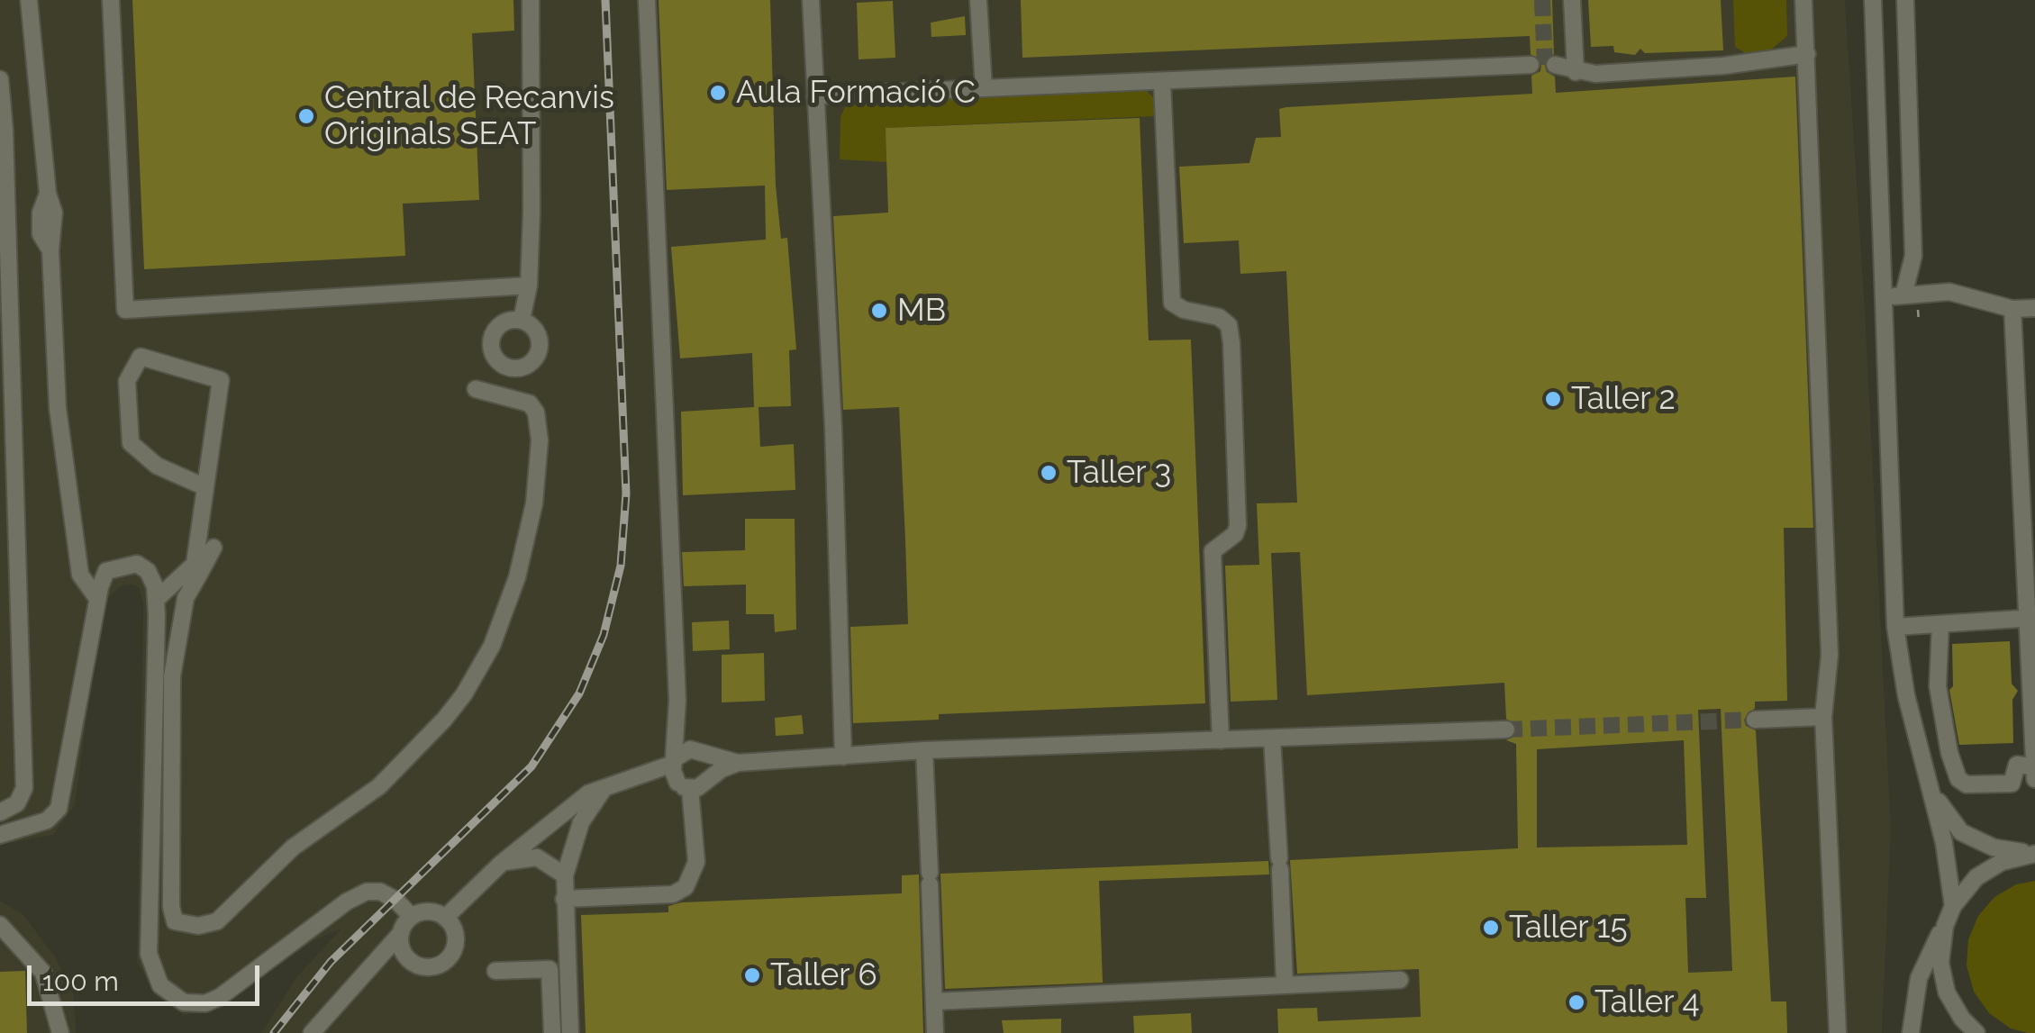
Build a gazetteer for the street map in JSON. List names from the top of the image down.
{
  "places": [
    "Aula Formació C",
    "Central de Recanvis Originals SEAT",
    "MB",
    "Taller 2",
    "Taller 3",
    "Taller 15",
    "Taller 6",
    "Taller 4"
  ],
  "scale_bar": "100 m"
}
